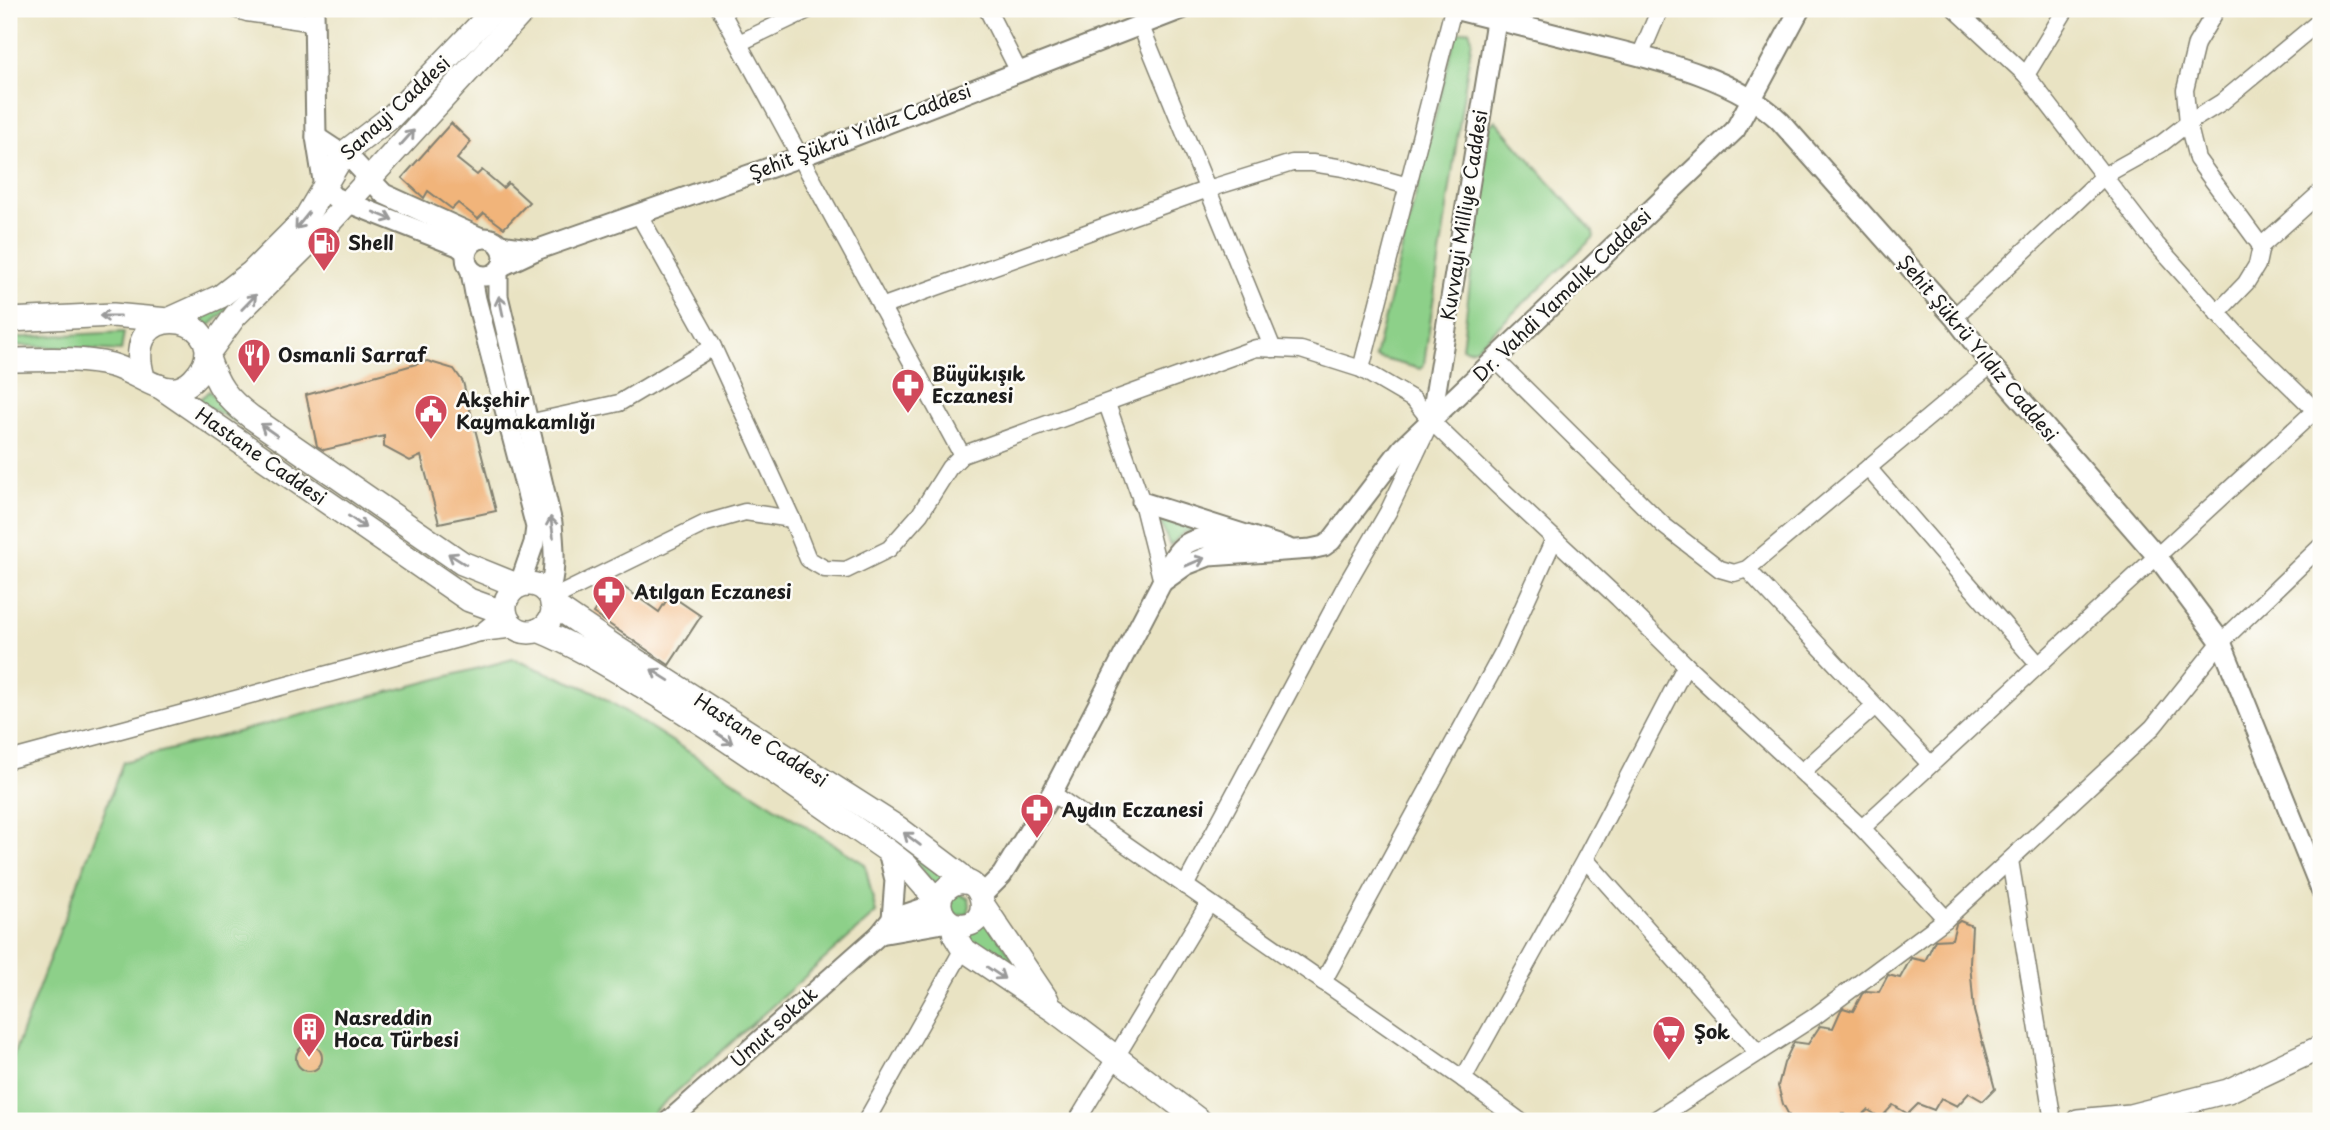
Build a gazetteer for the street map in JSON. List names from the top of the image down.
{
  "streets": {
    "main road": ["Sanayi Caddesi", "Hastane Caddesi"],
    "street": [
      "Şehit Şükrü Yıldız Caddesi",
      "Kuvvayi Milliye Caddesi",
      "Dr. Vahdi Yamalık Caddesi",
      "Umut sokak"
    ]
  },
  "crossings": [
    ["Sanayi Caddesi", "Hastane Caddesi"],
    ["Şehit Şükrü Yıldız Caddesi", "Kuvvayi Milliye Caddesi"],
    ["Şehit Şükrü Yıldız Caddesi", "Dr. Vahdi Yamalık Caddesi"],
    ["Kuvvayi Milliye Caddesi", "Dr. Vahdi Yamalık Caddesi"],
    ["Dr. Vahdi Yamalık Caddesi", "Hastane Caddesi"]
  ],
  "places": {
    "fuel station": ["Shell"],
    "restaurant": ["Osmanli Sarraf"],
    "pharmacy": ["Büyükışık Eczanesi", "Atılgan Eczanesi", "Aydın Eczanesi"],
    "public building": ["Akşehir Kaymakamlığı"],
    "building": ["Nasreddin Hoca Türbesi"],
    "supermarket": ["Şok"]
  }
}
